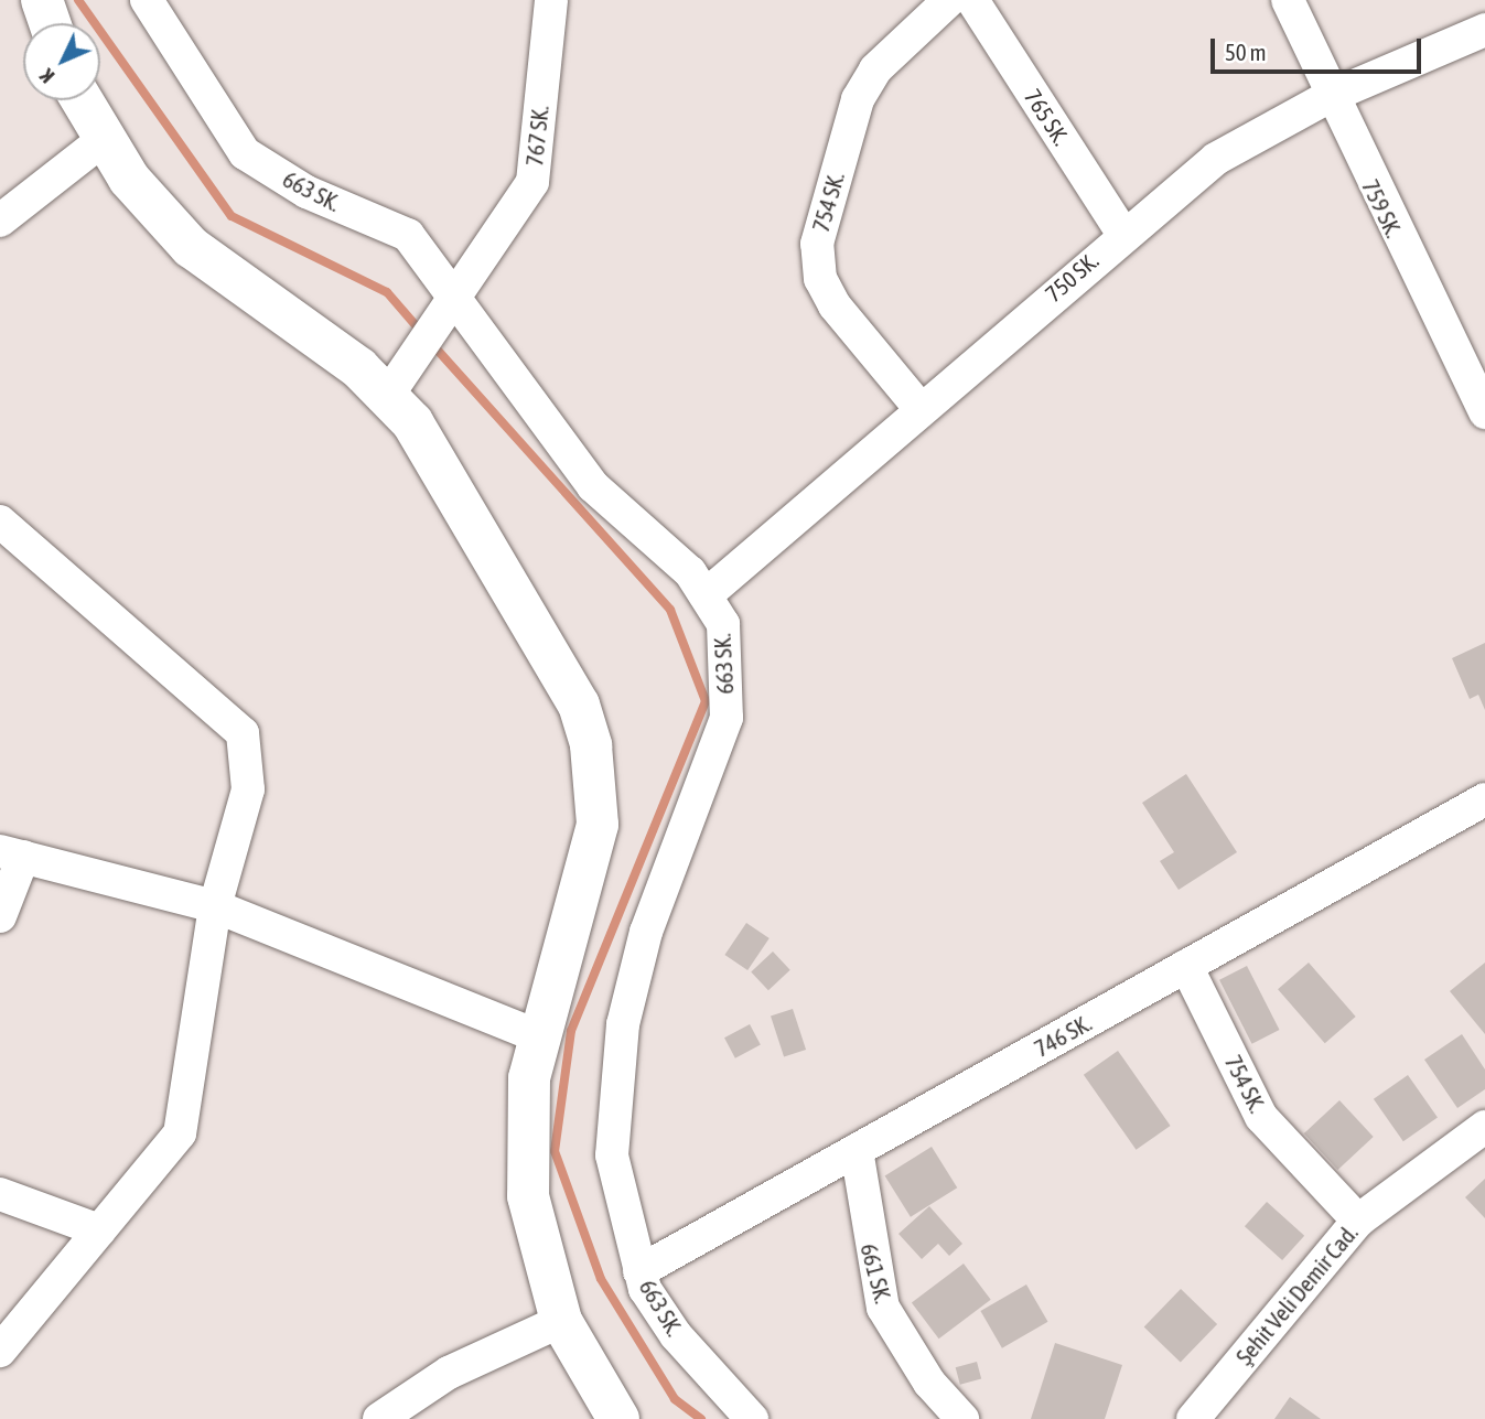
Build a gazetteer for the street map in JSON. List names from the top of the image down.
{
  "streets": {
    "street": [
      "765 SK.",
      "767 SK.",
      "663 SK.",
      "754 SK.",
      "759 SK.",
      "750 SK.",
      "746 SK.",
      "661 SK.",
      "Şehit Veli Demir Cad."
    ]
  },
  "crossings": [
    ["765 SK.", "750 SK."],
    ["767 SK.", "663 SK."],
    ["663 SK.", "750 SK."],
    ["663 SK.", "746 SK."],
    ["754 SK.", "750 SK."],
    ["754 SK.", "746 SK."],
    ["754 SK.", "Şehit Veli Demir Cad."],
    ["759 SK.", "750 SK."],
    ["746 SK.", "661 SK."]
  ],
  "scale_bar": "50 m",
  "north": "bottom left"
}
